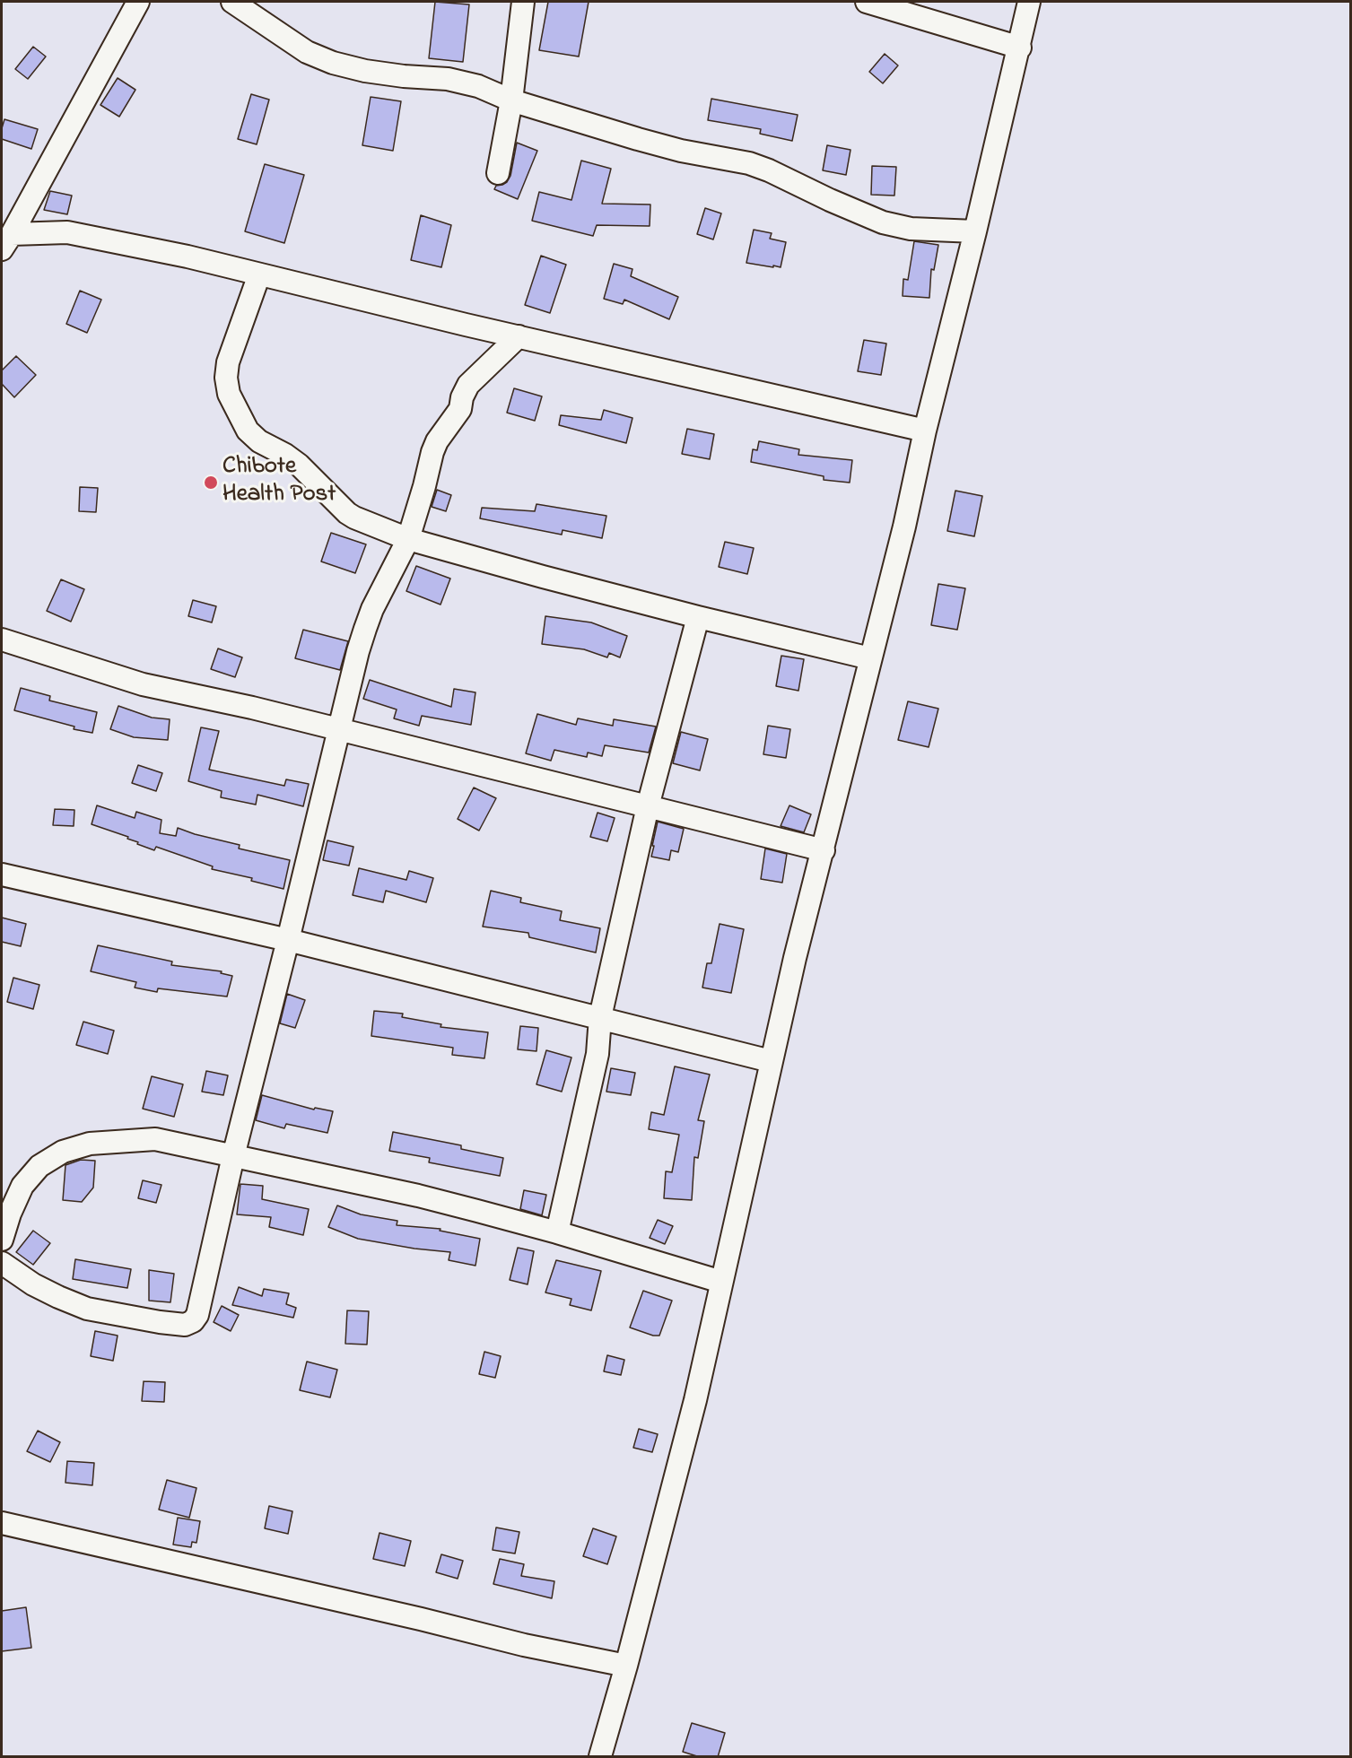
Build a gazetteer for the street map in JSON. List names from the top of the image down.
{
  "places": ["Chibote Health Post"]
}
